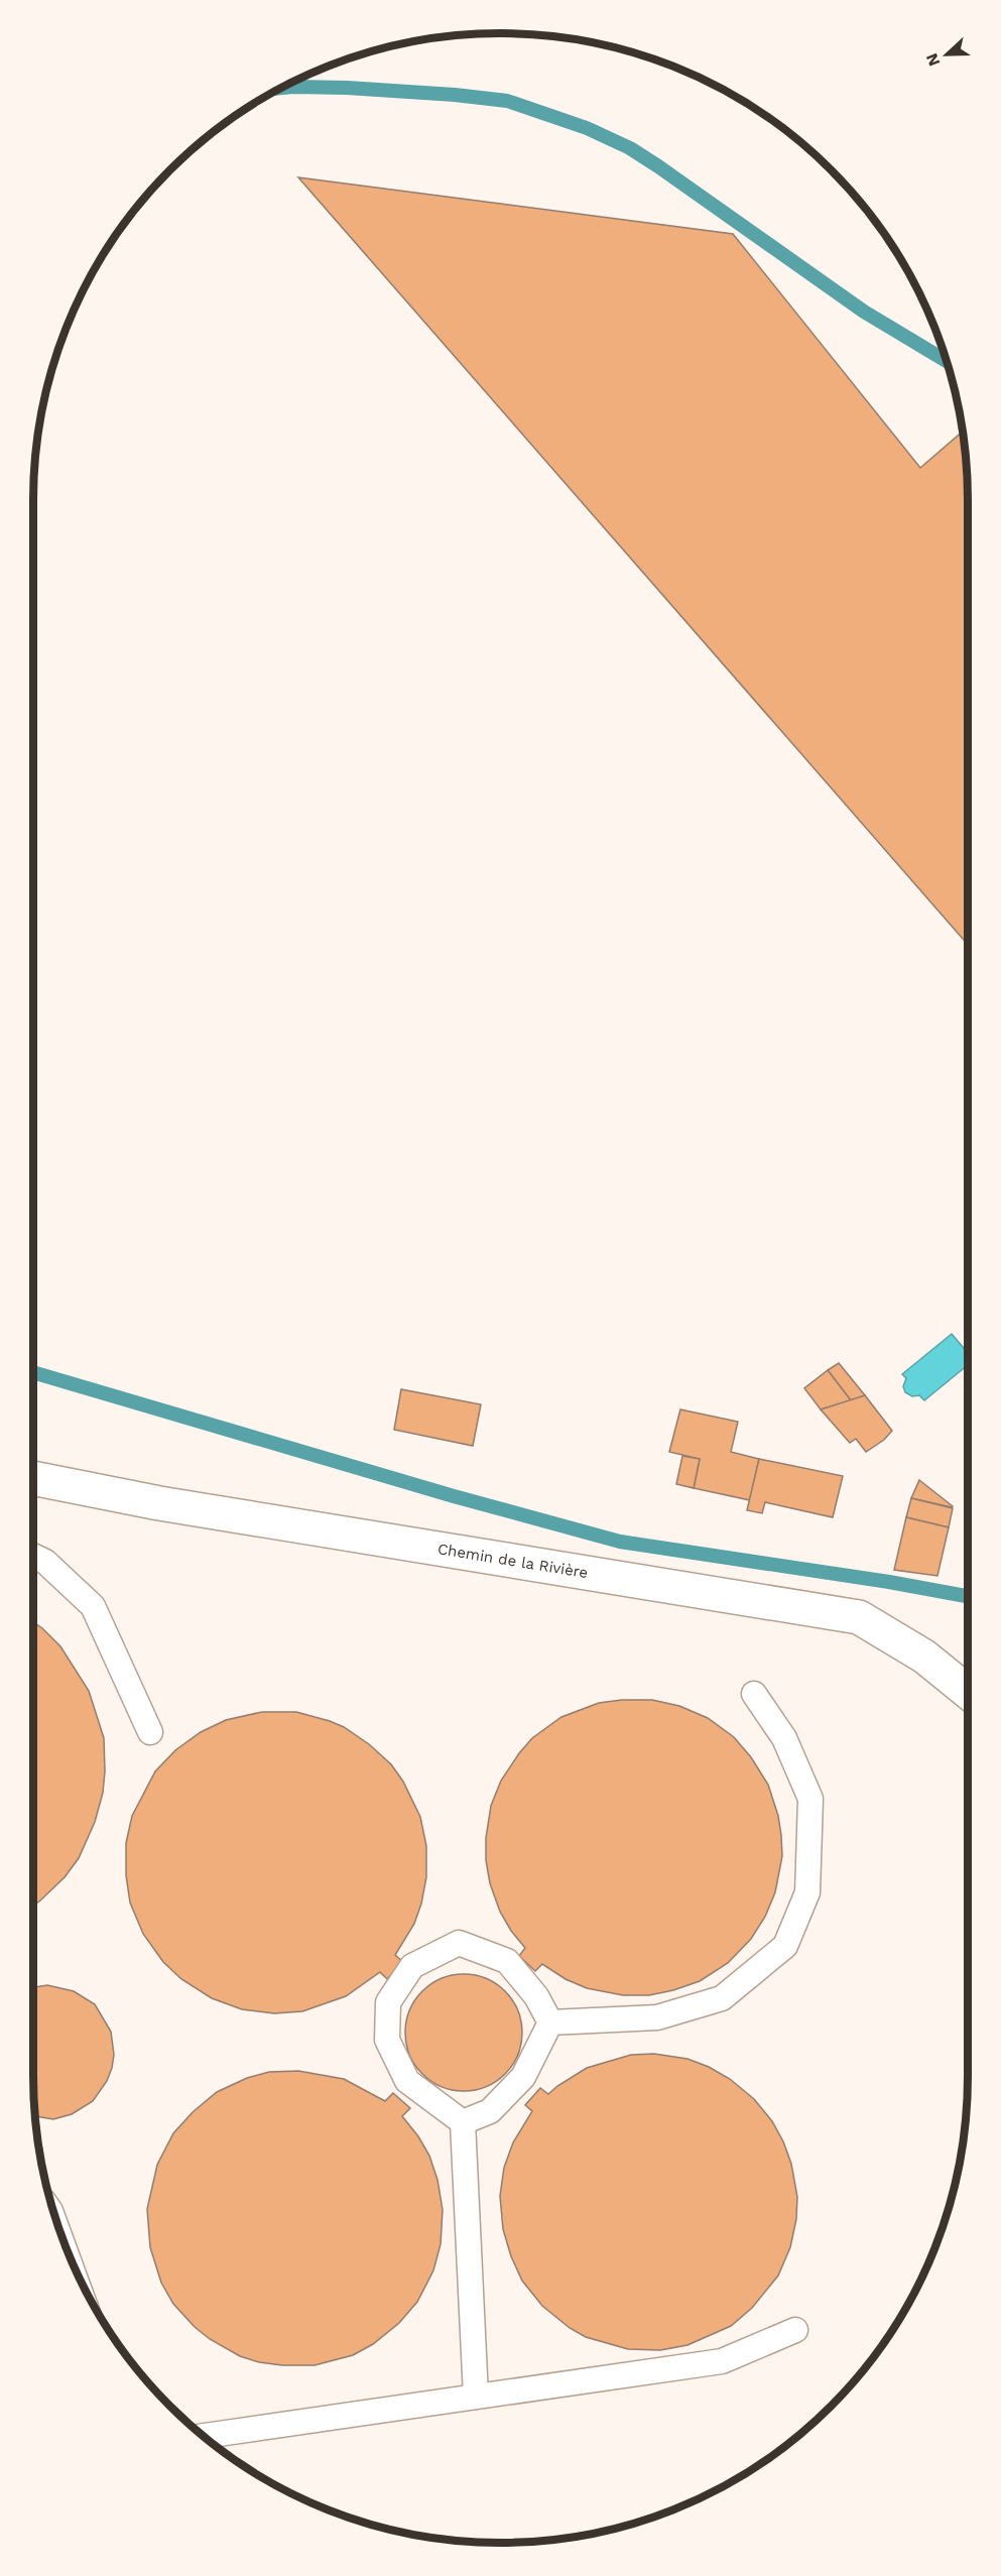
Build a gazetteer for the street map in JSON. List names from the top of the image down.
{
  "streets": {
    "street": ["Chemin de la Rivière"]
  },
  "north": "left"
}
